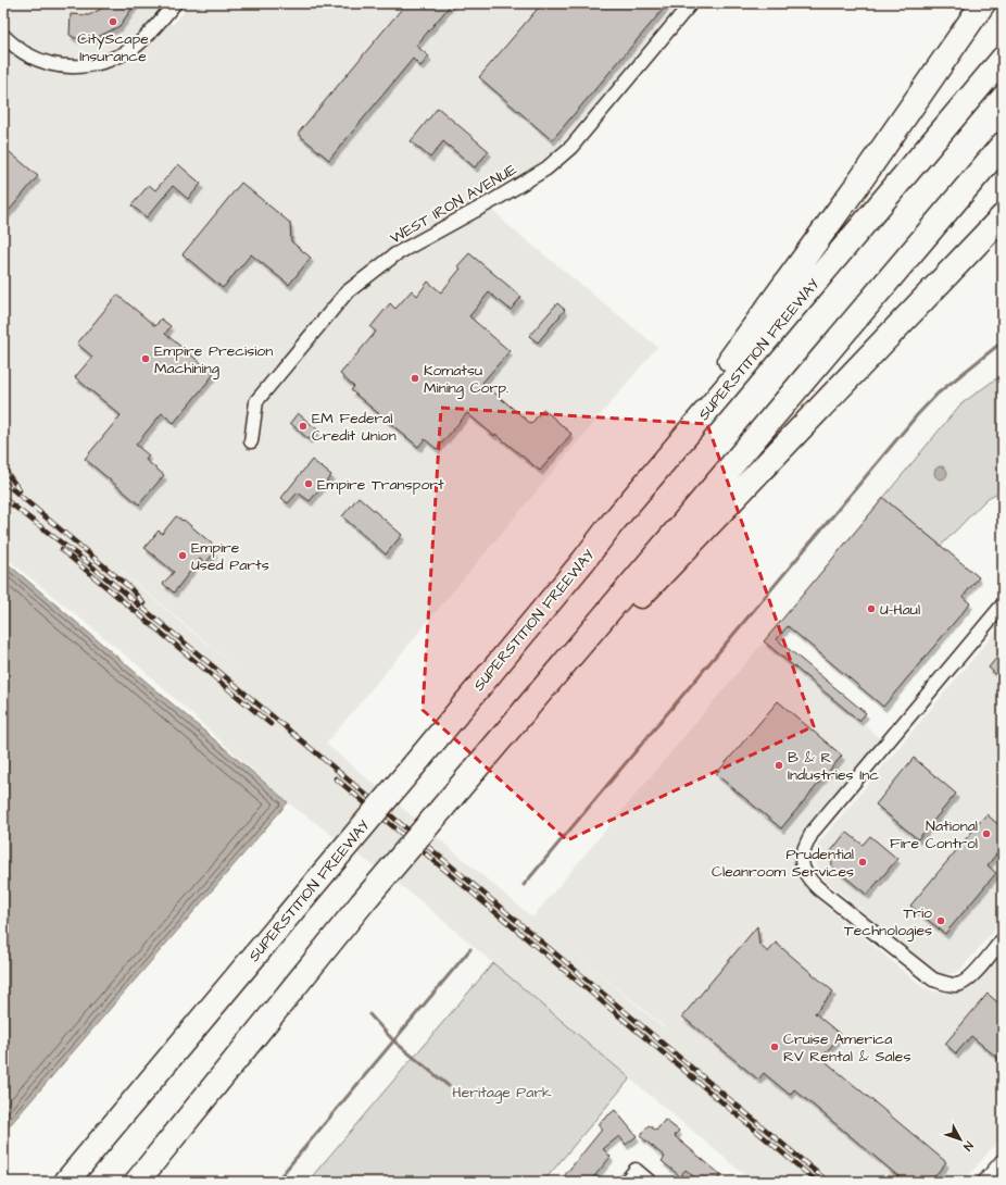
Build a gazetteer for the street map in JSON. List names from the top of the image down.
{
  "streets": {
    "highway": ["SUPERSTITION FREEWAY"],
    "street": ["WEST IRON AVENUE"]
  },
  "parks": ["Heritage Park"],
  "places": [
    "CityScape Insurance",
    "Empire Precision Machining",
    "Komatsu Mining Corp.",
    "EM Federal Credit Union",
    "Empire Transport",
    "Empire Used Parts",
    "U-Haul",
    "B & R Industries Inc",
    "National Fire Control",
    "Prudential Cleanroom Services",
    "Trio Technologies",
    "Cruise America RV Rental & Sales"
  ],
  "north": "bottom right"
}
